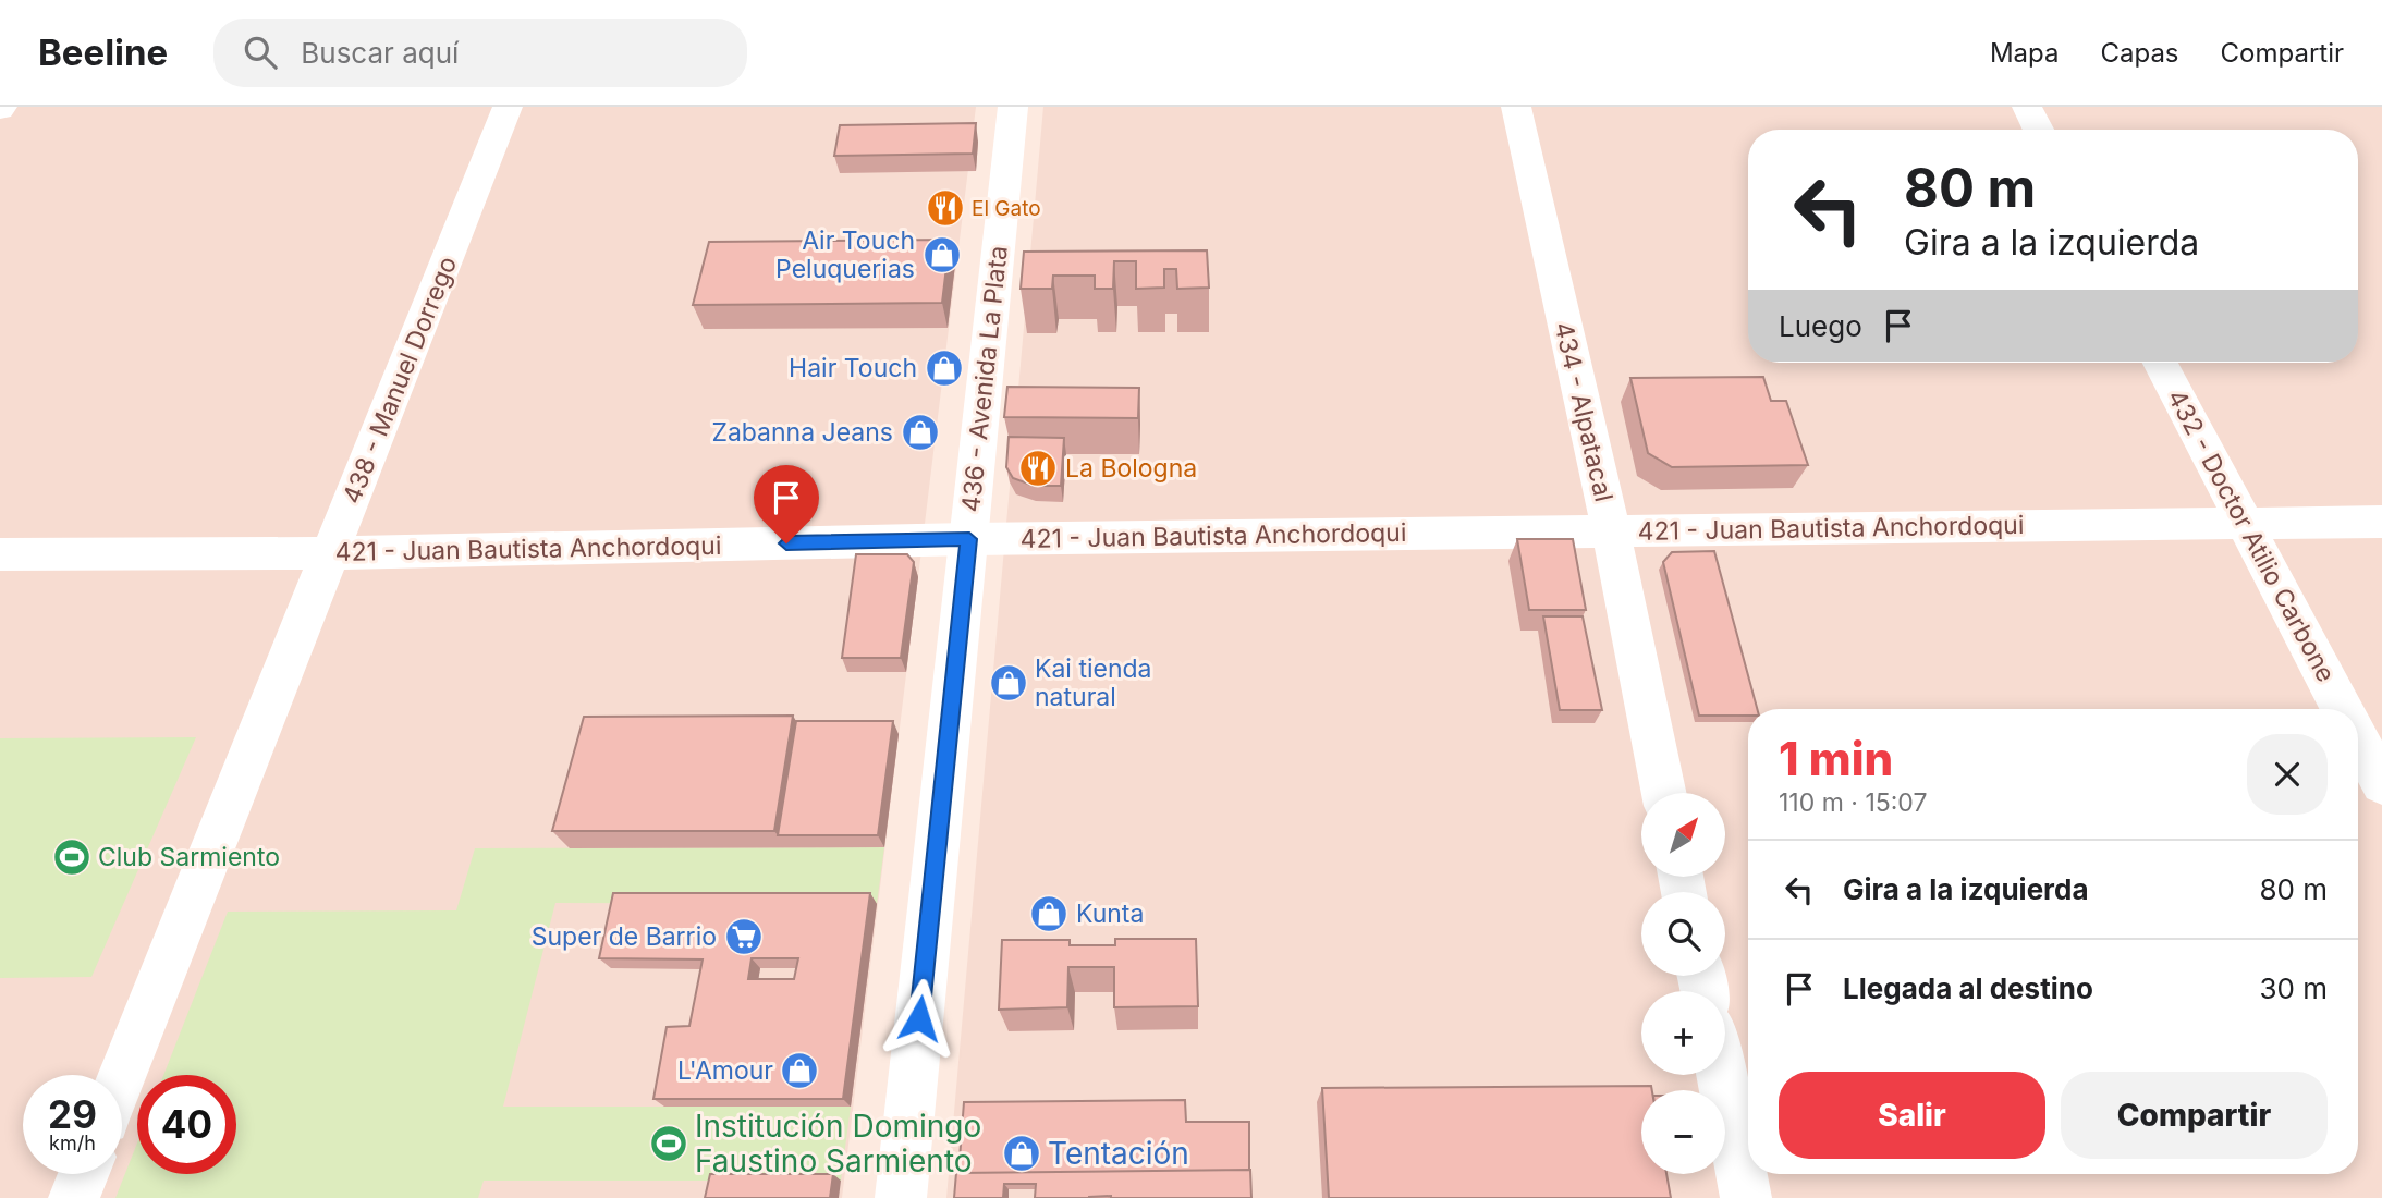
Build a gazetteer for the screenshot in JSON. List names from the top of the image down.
{
  "streets": {
    "street": [
      "436 - Avenida La Plata",
      "438 - Manuel Dorrego",
      "434 - Alpatacal",
      "421 - Juan Bautista Anchordoqui",
      "432 - Doctor Atilio Carbone"
    ]
  },
  "crossings": [
    ["436 - Avenida La Plata", "421 - Juan Bautista Anchordoqui"],
    ["438 - Manuel Dorrego", "421 - Juan Bautista Anchordoqui"],
    ["434 - Alpatacal", "421 - Juan Bautista Anchordoqui"],
    ["421 - Juan Bautista Anchordoqui", "432 - Doctor Atilio Carbone"]
  ],
  "places": {
    "restaurant": ["El Gato", "La Bologna"],
    "shop": [
      "Air Touch Peluquerias",
      "Hair Touch",
      "Zabanna Jeans",
      "Kai tienda natural",
      "Kunta",
      "L'Amour",
      "Tentación"
    ],
    "sports": ["Club Sarmiento", "Institución Domingo Faustino Sarmiento"],
    "supermarket": ["Super de Barrio"]
  },
  "north": "top right",
  "page": {
    "header": "Beeline",
    "search": "Buscar aquí",
    "nav": ["Mapa", "Capas", "Compartir"],
    "turn": ["80 m", "Gira a la izquierda"],
    "then": "Luego",
    "heading": ["1 min", "110 m · 15:07"],
    "map_buttons": ["+", "−"],
    "list": [
      {
        "name": "Gira a la izquierda",
        "value": "80 m"
      },
      {
        "name": "Llegada al destino",
        "value": "30 m"
      }
    ],
    "buttons": ["Salir", "Compartir"],
    "speed": "29 km/h",
    "limit": "40"
  }
}
